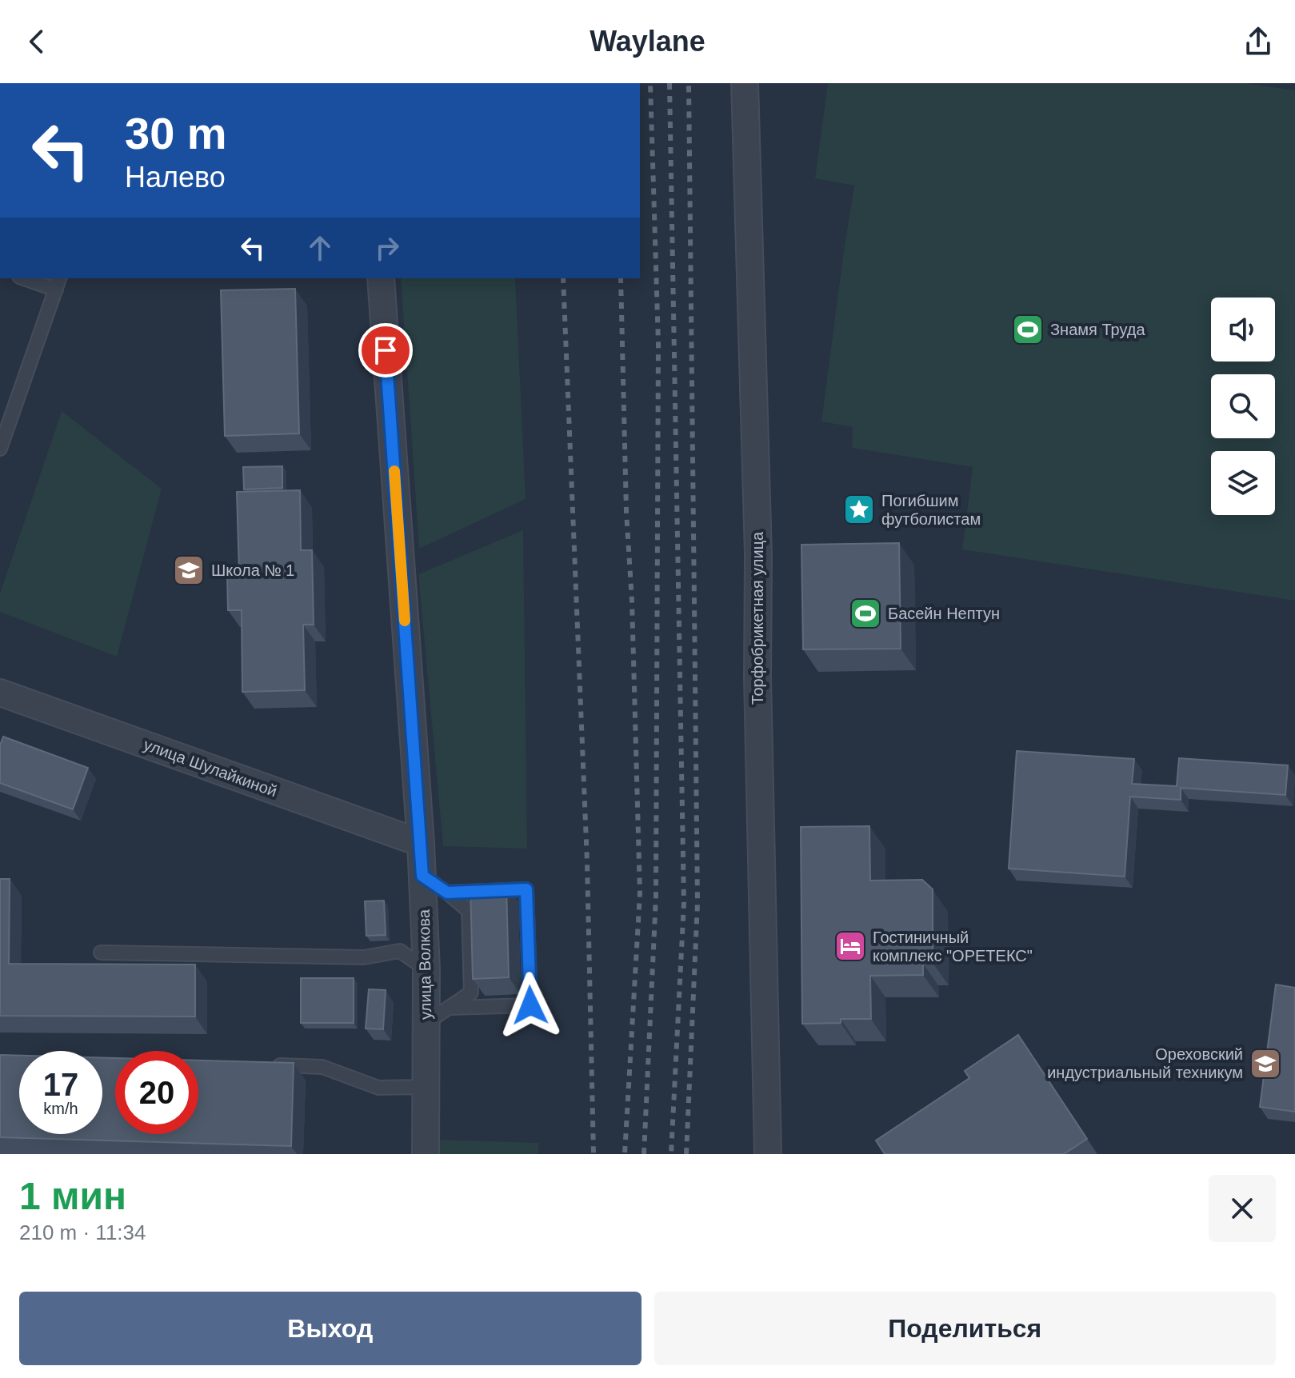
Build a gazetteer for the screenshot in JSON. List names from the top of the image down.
{
  "streets": {
    "street": ["Торфобрикетная улица", "улица Шулайкиной", "улица Волкова"]
  },
  "crossings": [
    ["улица Шулайкиной", "улица Волкова"]
  ],
  "places": {
    "sports": ["Знамя Труда", "Басейн Нептун"],
    "place": ["Погибшим футболистам"],
    "school or university": ["Школа № 1", "Ореховский индустриальный техникум"],
    "hotel": ["Гостиничный комплекс \"ОРЕТЕКС\""]
  },
  "page": {
    "header": "Waylane",
    "turn": ["30 m", "Налево"],
    "speed": "17 km/h",
    "limit": "20",
    "heading": ["1 мин", "210 m · 11:34"],
    "buttons": ["Выход", "Поделиться"]
  }
}
